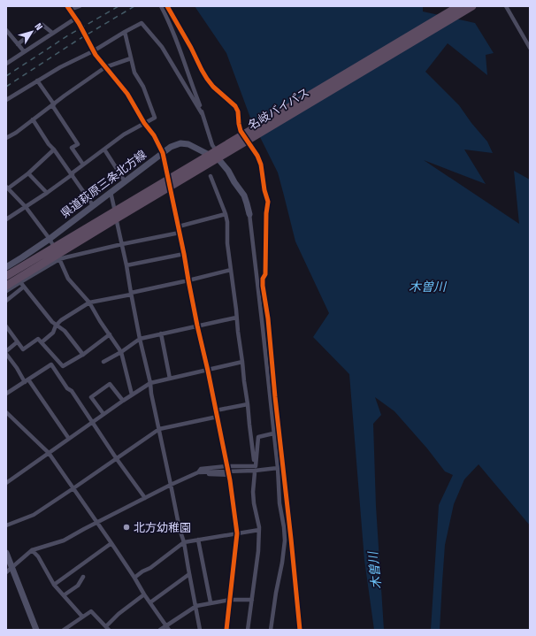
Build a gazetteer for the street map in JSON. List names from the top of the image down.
{
  "streets": {
    "highway": ["名岐バイパス"],
    "main road": ["県道萩原三条北方線"]
  },
  "water": ["木曽川"],
  "places": ["北方幼稚園"],
  "north": "top right"
}
